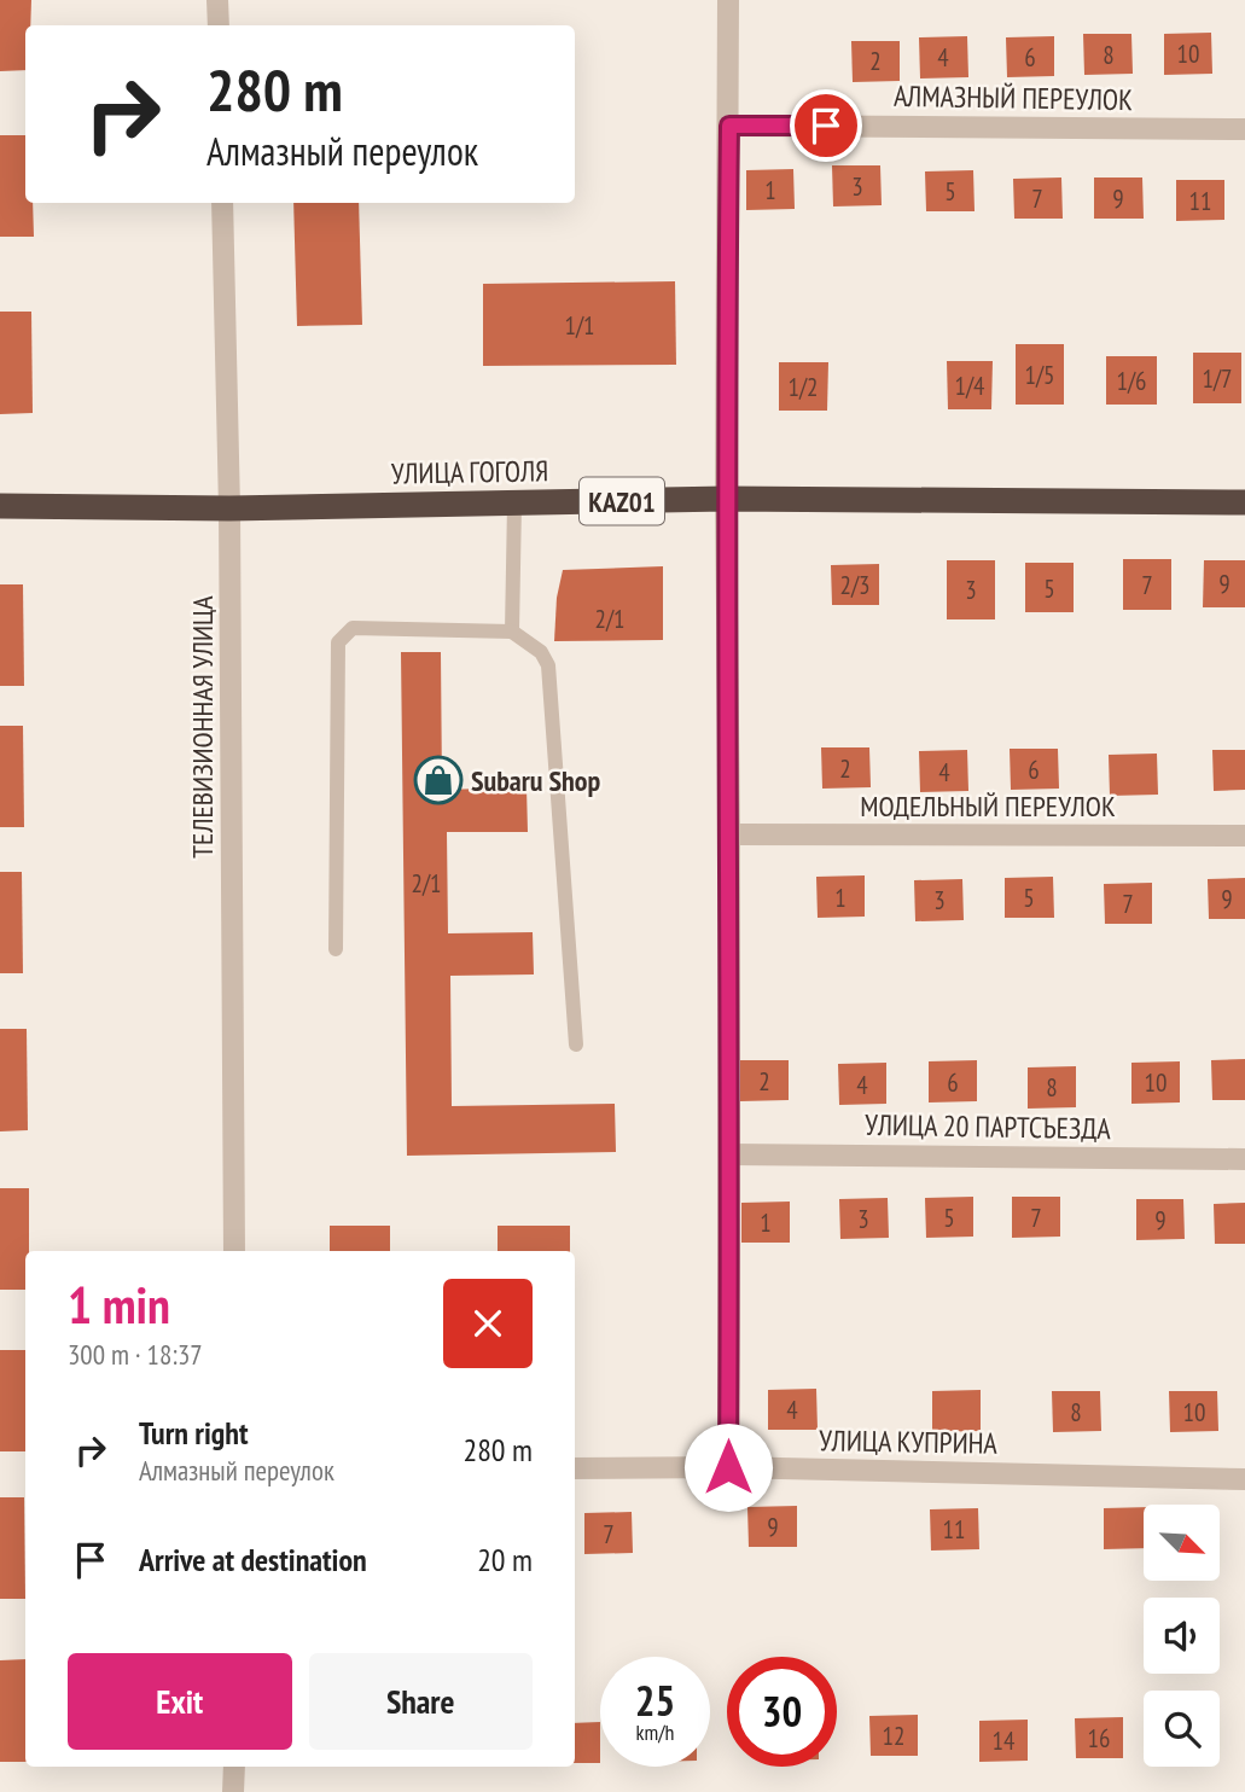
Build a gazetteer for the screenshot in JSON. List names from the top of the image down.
{
  "streets": {
    "highway": ["УЛИЦА ГОГОЛЯ", "KАZ01"],
    "street": [
      "АЛМАЗНЫЙ ПЕРЕУЛОК",
      "ТЕЛЕВИЗИОННАЯ УЛИЦА",
      "МОДЕЛЬНЫЙ ПЕРЕУЛОК",
      "УЛИЦА 20 ПАРТСЪЕЗДА",
      "УЛИЦА КУПРИНА"
    ]
  },
  "crossings": [
    ["УЛИЦА ГОГОЛЯ", "ТЕЛЕВИЗИОННАЯ УЛИЦА"]
  ],
  "places": {
    "shop": ["Subaru Shop"]
  },
  "house_numbers": [
    "10",
    "8",
    "4",
    "6",
    "2",
    "3",
    "1",
    "5",
    "7",
    "9",
    "11",
    "1/1",
    "1/5",
    "1/7",
    "1/6",
    "1/4",
    "1/2",
    "9",
    "2/3",
    "7",
    "5",
    "3",
    "2/1",
    "2",
    "6",
    "4",
    "2/1",
    "1",
    "5",
    "9",
    "3",
    "7",
    "2",
    "6",
    "10",
    "4",
    "8",
    "5",
    "7",
    "3",
    "9",
    "1",
    "4",
    "8",
    "10",
    "9",
    "11",
    "7",
    "12",
    "16",
    "14"
  ],
  "north": "bottom right",
  "page": {
    "turn": ["280 m", "Алмазный переулок"],
    "heading": ["1 min", "300 m · 18:37"],
    "list": [
      {
        "name": "Turn right",
        "note": "Алмазный переулок",
        "value": "280 m"
      },
      {
        "name": "Arrive at destination",
        "value": "20 m"
      }
    ],
    "buttons": ["Exit", "Share"],
    "speed": "25 km/h",
    "limit": "30"
  }
}
